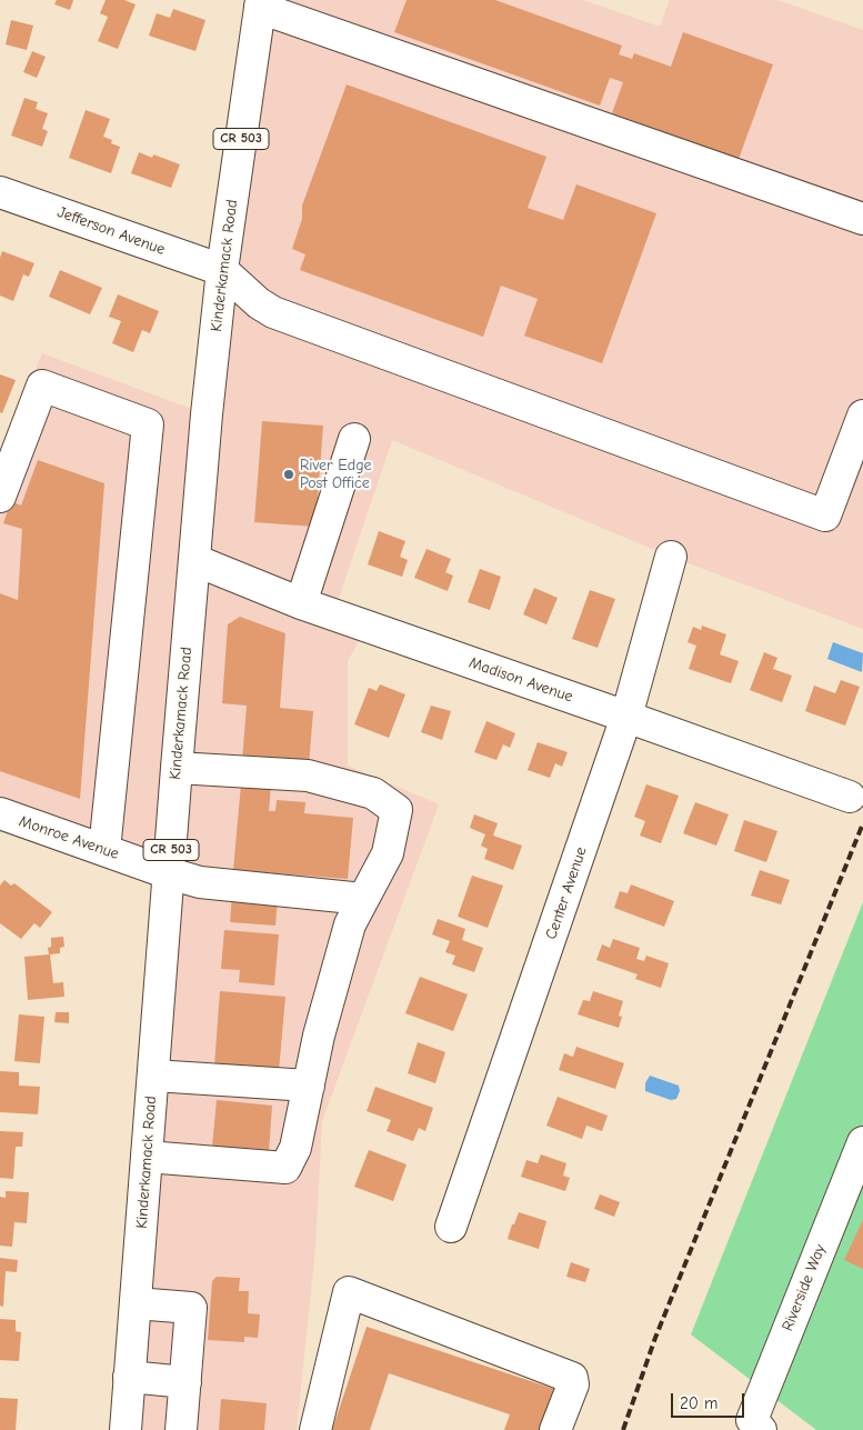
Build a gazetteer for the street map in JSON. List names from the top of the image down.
{
  "streets": {
    "street": [
      "CR 503",
      "Jefferson Avenue",
      "Kinderkamack Road",
      "Madison Avenue",
      "Monroe Avenue",
      "Center Avenue",
      "Riverside Way"
    ]
  },
  "crossings": [
    ["Jefferson Avenue", "Kinderkamack Road"],
    ["Kinderkamack Road", "Madison Avenue"],
    ["Kinderkamack Road", "Monroe Avenue"],
    ["Madison Avenue", "Center Avenue"]
  ],
  "places": ["River Edge Post Office"],
  "scale_bar": "20 m"
}
